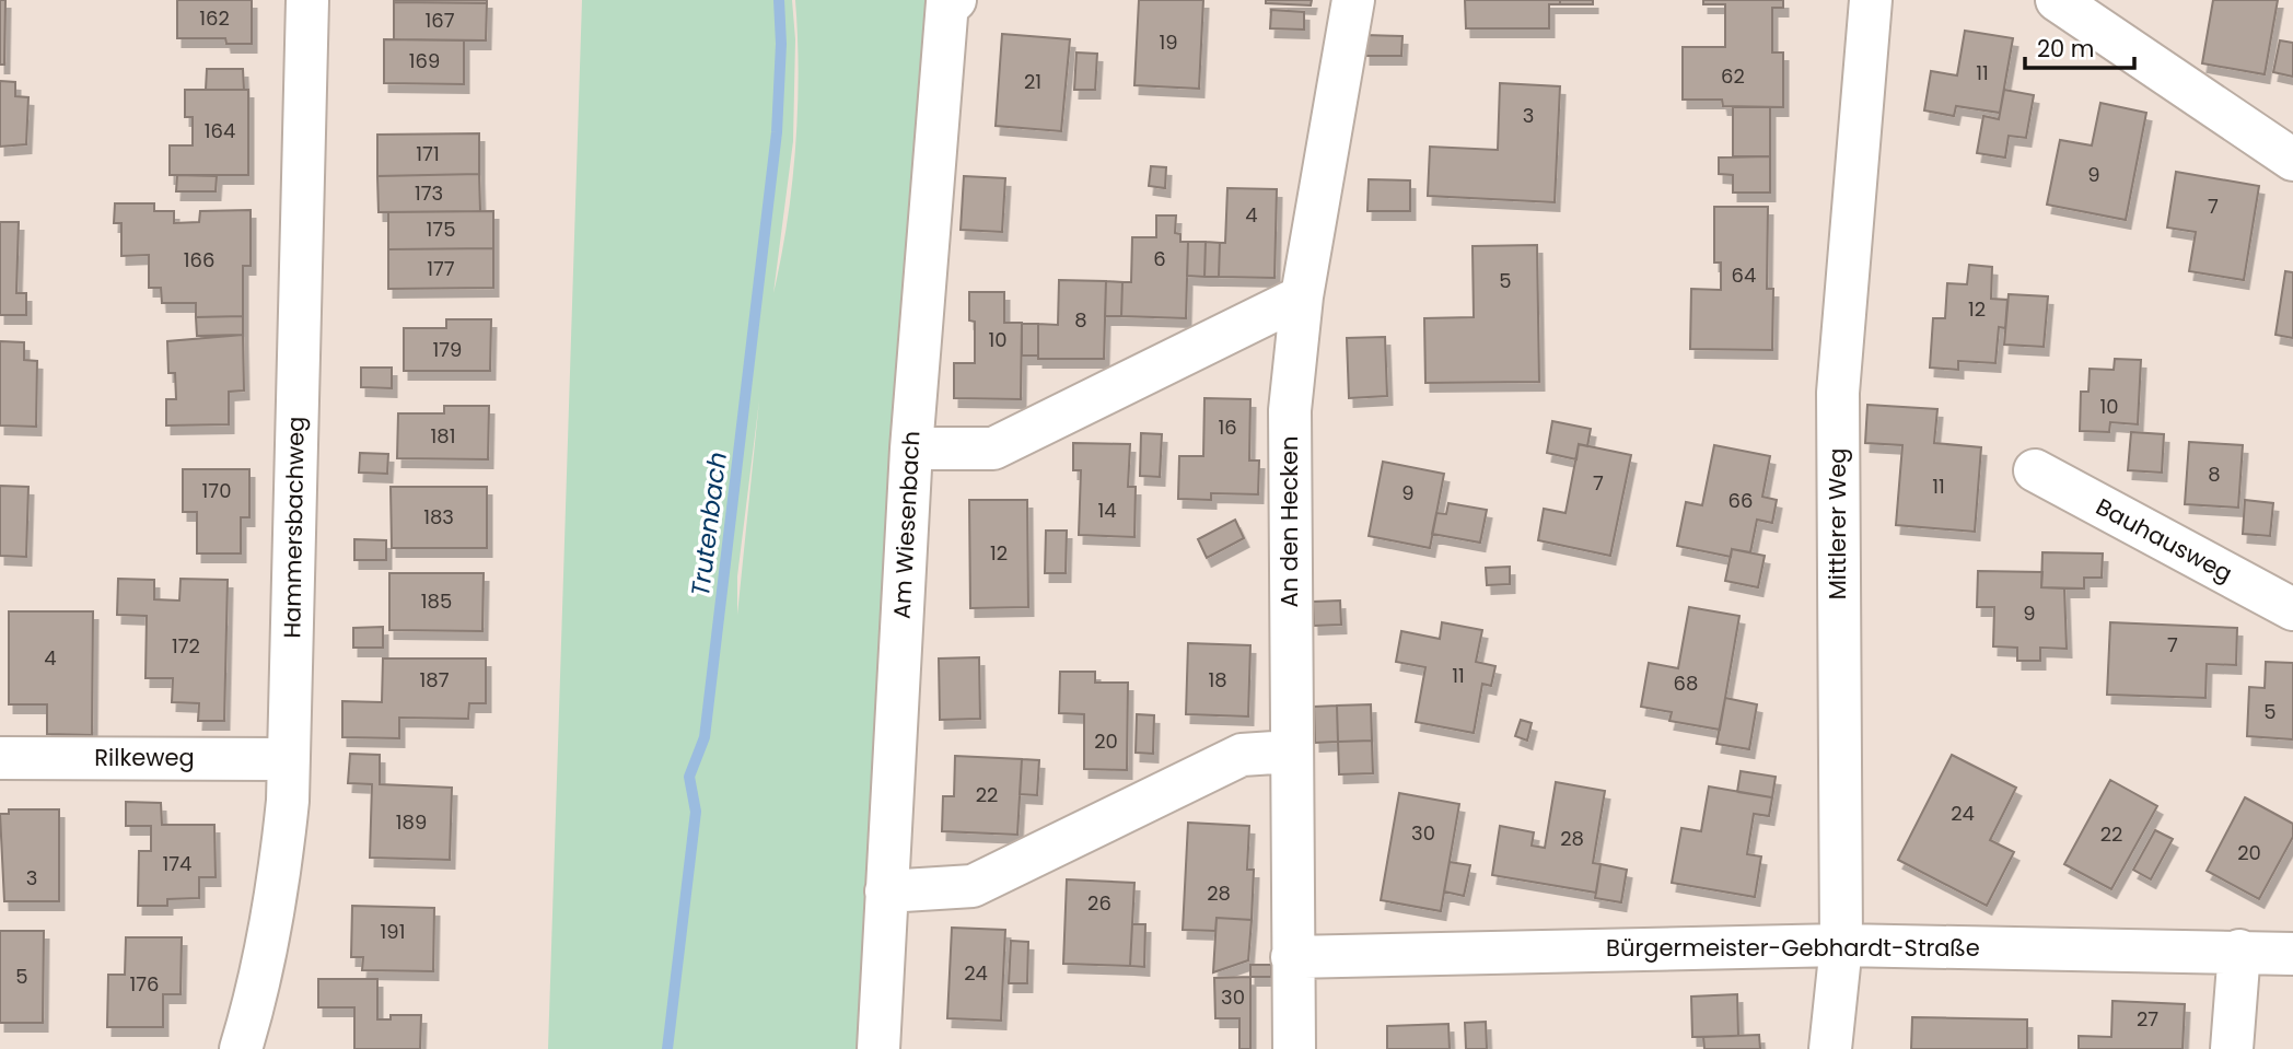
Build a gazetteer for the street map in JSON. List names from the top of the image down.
{
  "streets": {
    "street": [
      "An den Hecken",
      "Mittlerer Weg",
      "Am Wiesenbach",
      "Hammersbachweg",
      "Bauhausweg",
      "Rilkeweg",
      "Bürgermeister-Gebhardt-Straße"
    ]
  },
  "crossings": [
    ["An den Hecken", "Bürgermeister-Gebhardt-Straße"],
    ["Mittlerer Weg", "Bürgermeister-Gebhardt-Straße"],
    ["Hammersbachweg", "Rilkeweg"]
  ],
  "water": ["Trutenbach"],
  "house_numbers": [
    "162",
    "167",
    "19",
    "169",
    "11",
    "62",
    "21",
    "3",
    "164",
    "171",
    "9",
    "173",
    "7",
    "4",
    "175",
    "6",
    "166",
    "177",
    "64",
    "5",
    "12",
    "8",
    "10",
    "179",
    "10",
    "16",
    "181",
    "8",
    "7",
    "11",
    "170",
    "9",
    "66",
    "14",
    "183",
    "12",
    "185",
    "9",
    "7",
    "172",
    "4",
    "11",
    "187",
    "18",
    "68",
    "5",
    "20",
    "22",
    "24",
    "189",
    "30",
    "22",
    "28",
    "20",
    "174",
    "3",
    "28",
    "26",
    "191",
    "24",
    "5",
    "176",
    "30",
    "27"
  ],
  "scale_bar": "20 m"
}
